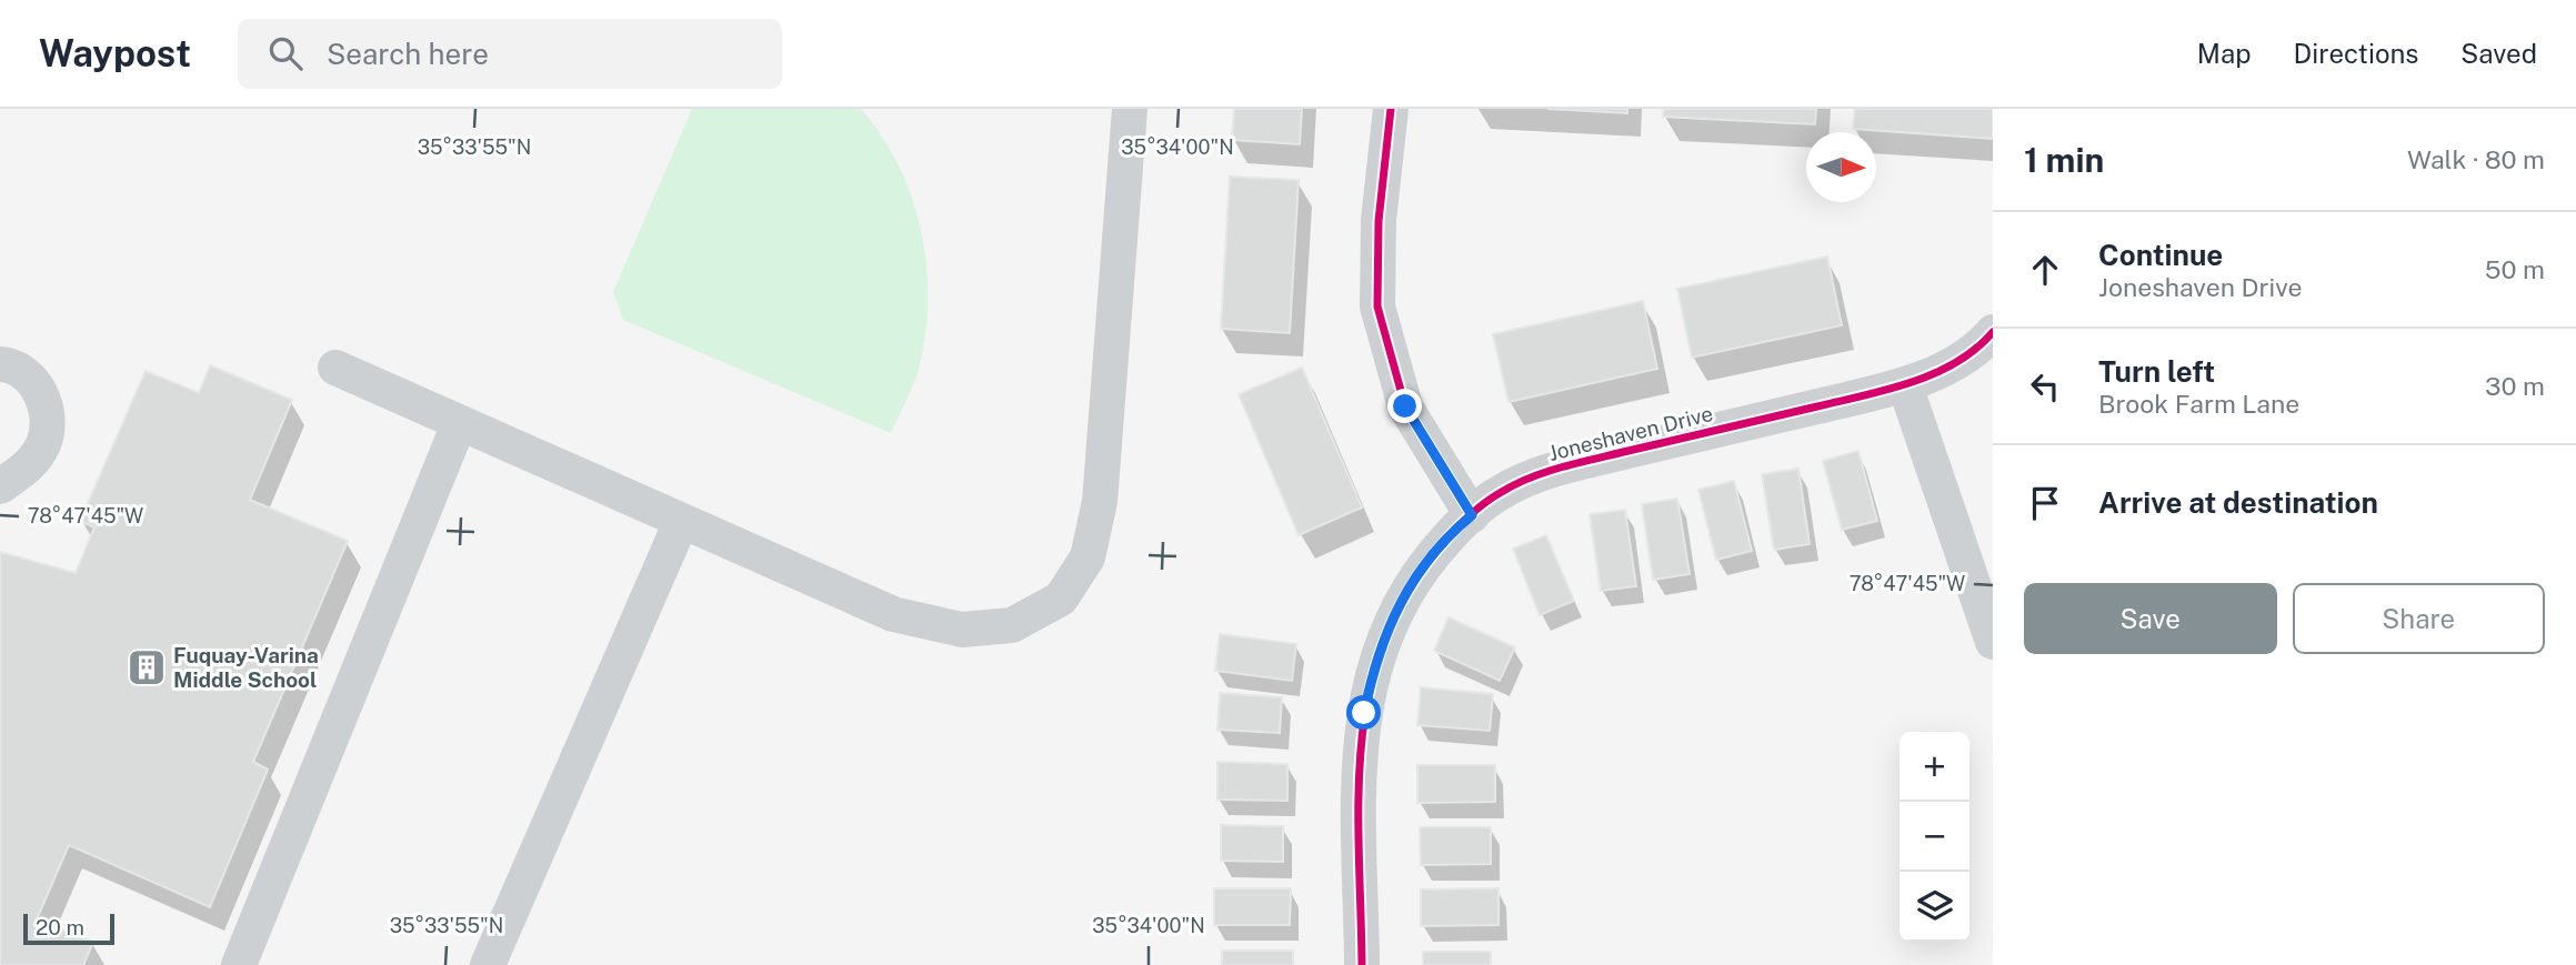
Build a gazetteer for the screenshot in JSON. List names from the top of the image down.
{
  "streets": {
    "street": ["Joneshaven Drive"]
  },
  "places": {
    "building": ["Fuquay-Varina Middle School"]
  },
  "scale_bar": "20 m",
  "north": "right",
  "page": {
    "header": "Waypost",
    "search": "Search here",
    "nav": ["Map", "Directions", "Saved"],
    "heading": ["1 min", "Walk · 80 m"],
    "list": [
      ["Continue", "Joneshaven Drive", "50 m"],
      ["Turn left", "Brook Farm Lane", "30 m"],
      "Arrive at destination"
    ],
    "buttons": ["Save", "Share"],
    "map_buttons": ["+", "−"],
    "scale": "20 m"
  },
  "coordinates": ["35°33'55\"N", "35°34'00\"N", "78°47'45\"W"]
}
